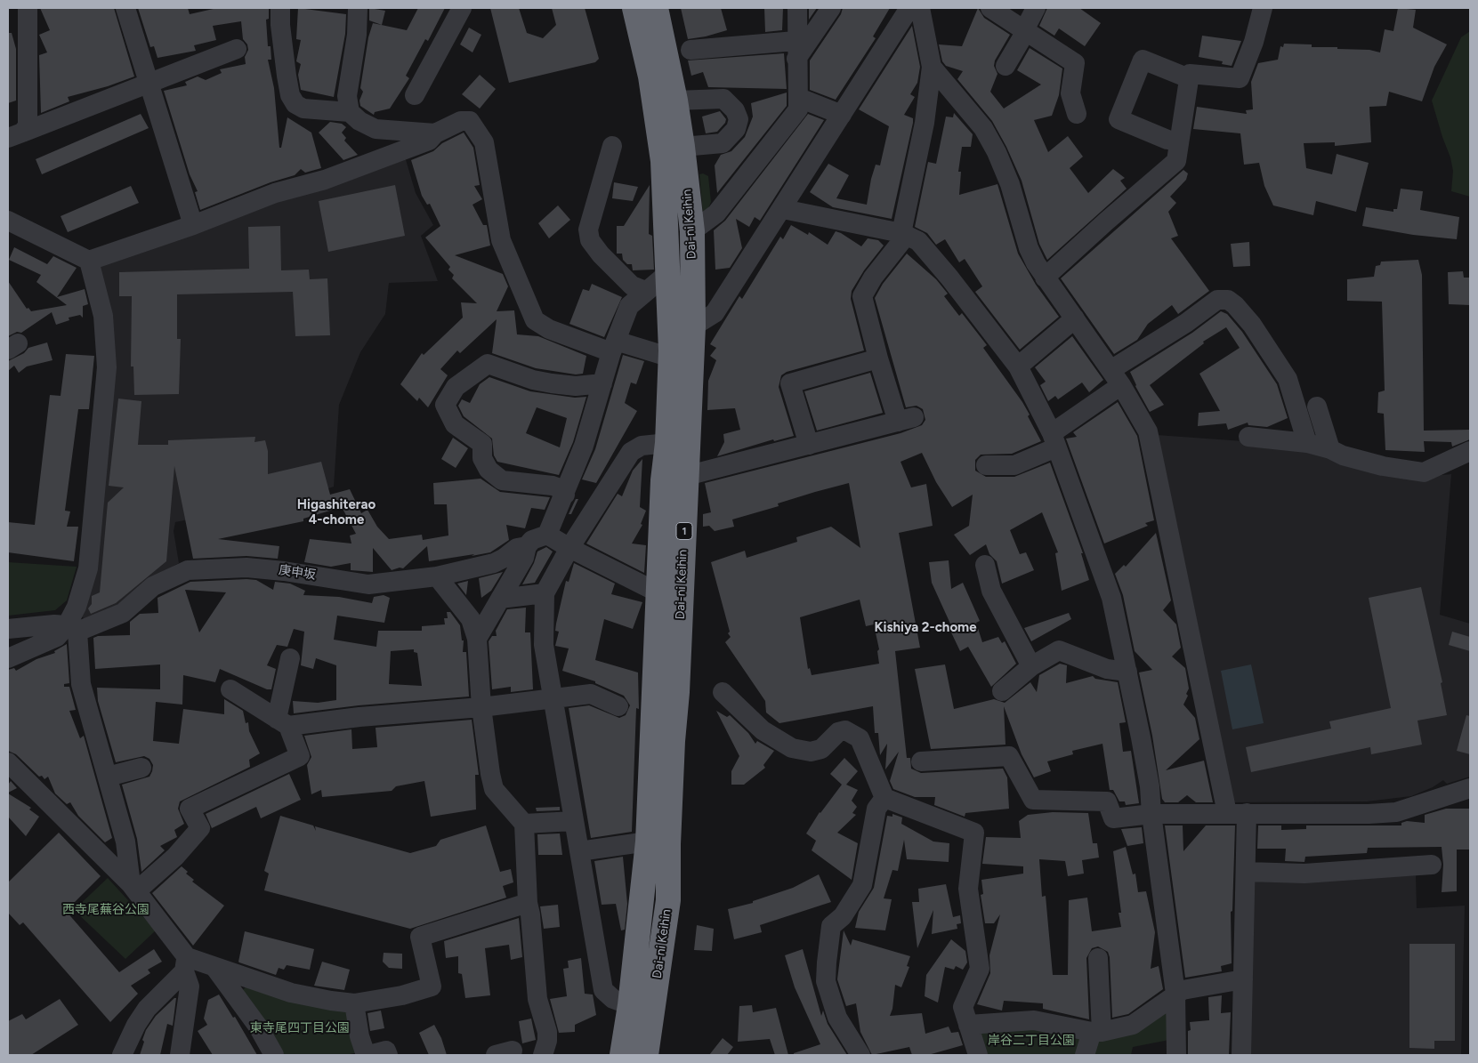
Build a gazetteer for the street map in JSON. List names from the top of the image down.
{
  "streets": {
    "highway": ["Dai-ni Keihin", "1"],
    "street": ["庚申坂"]
  },
  "districts": ["Higashiterao 4-chome", "Kishiya 2-chome"],
  "parks": ["西寺尾蕪谷公園", "東寺尾四丁目公園", "岸谷二丁目公園"]
}
